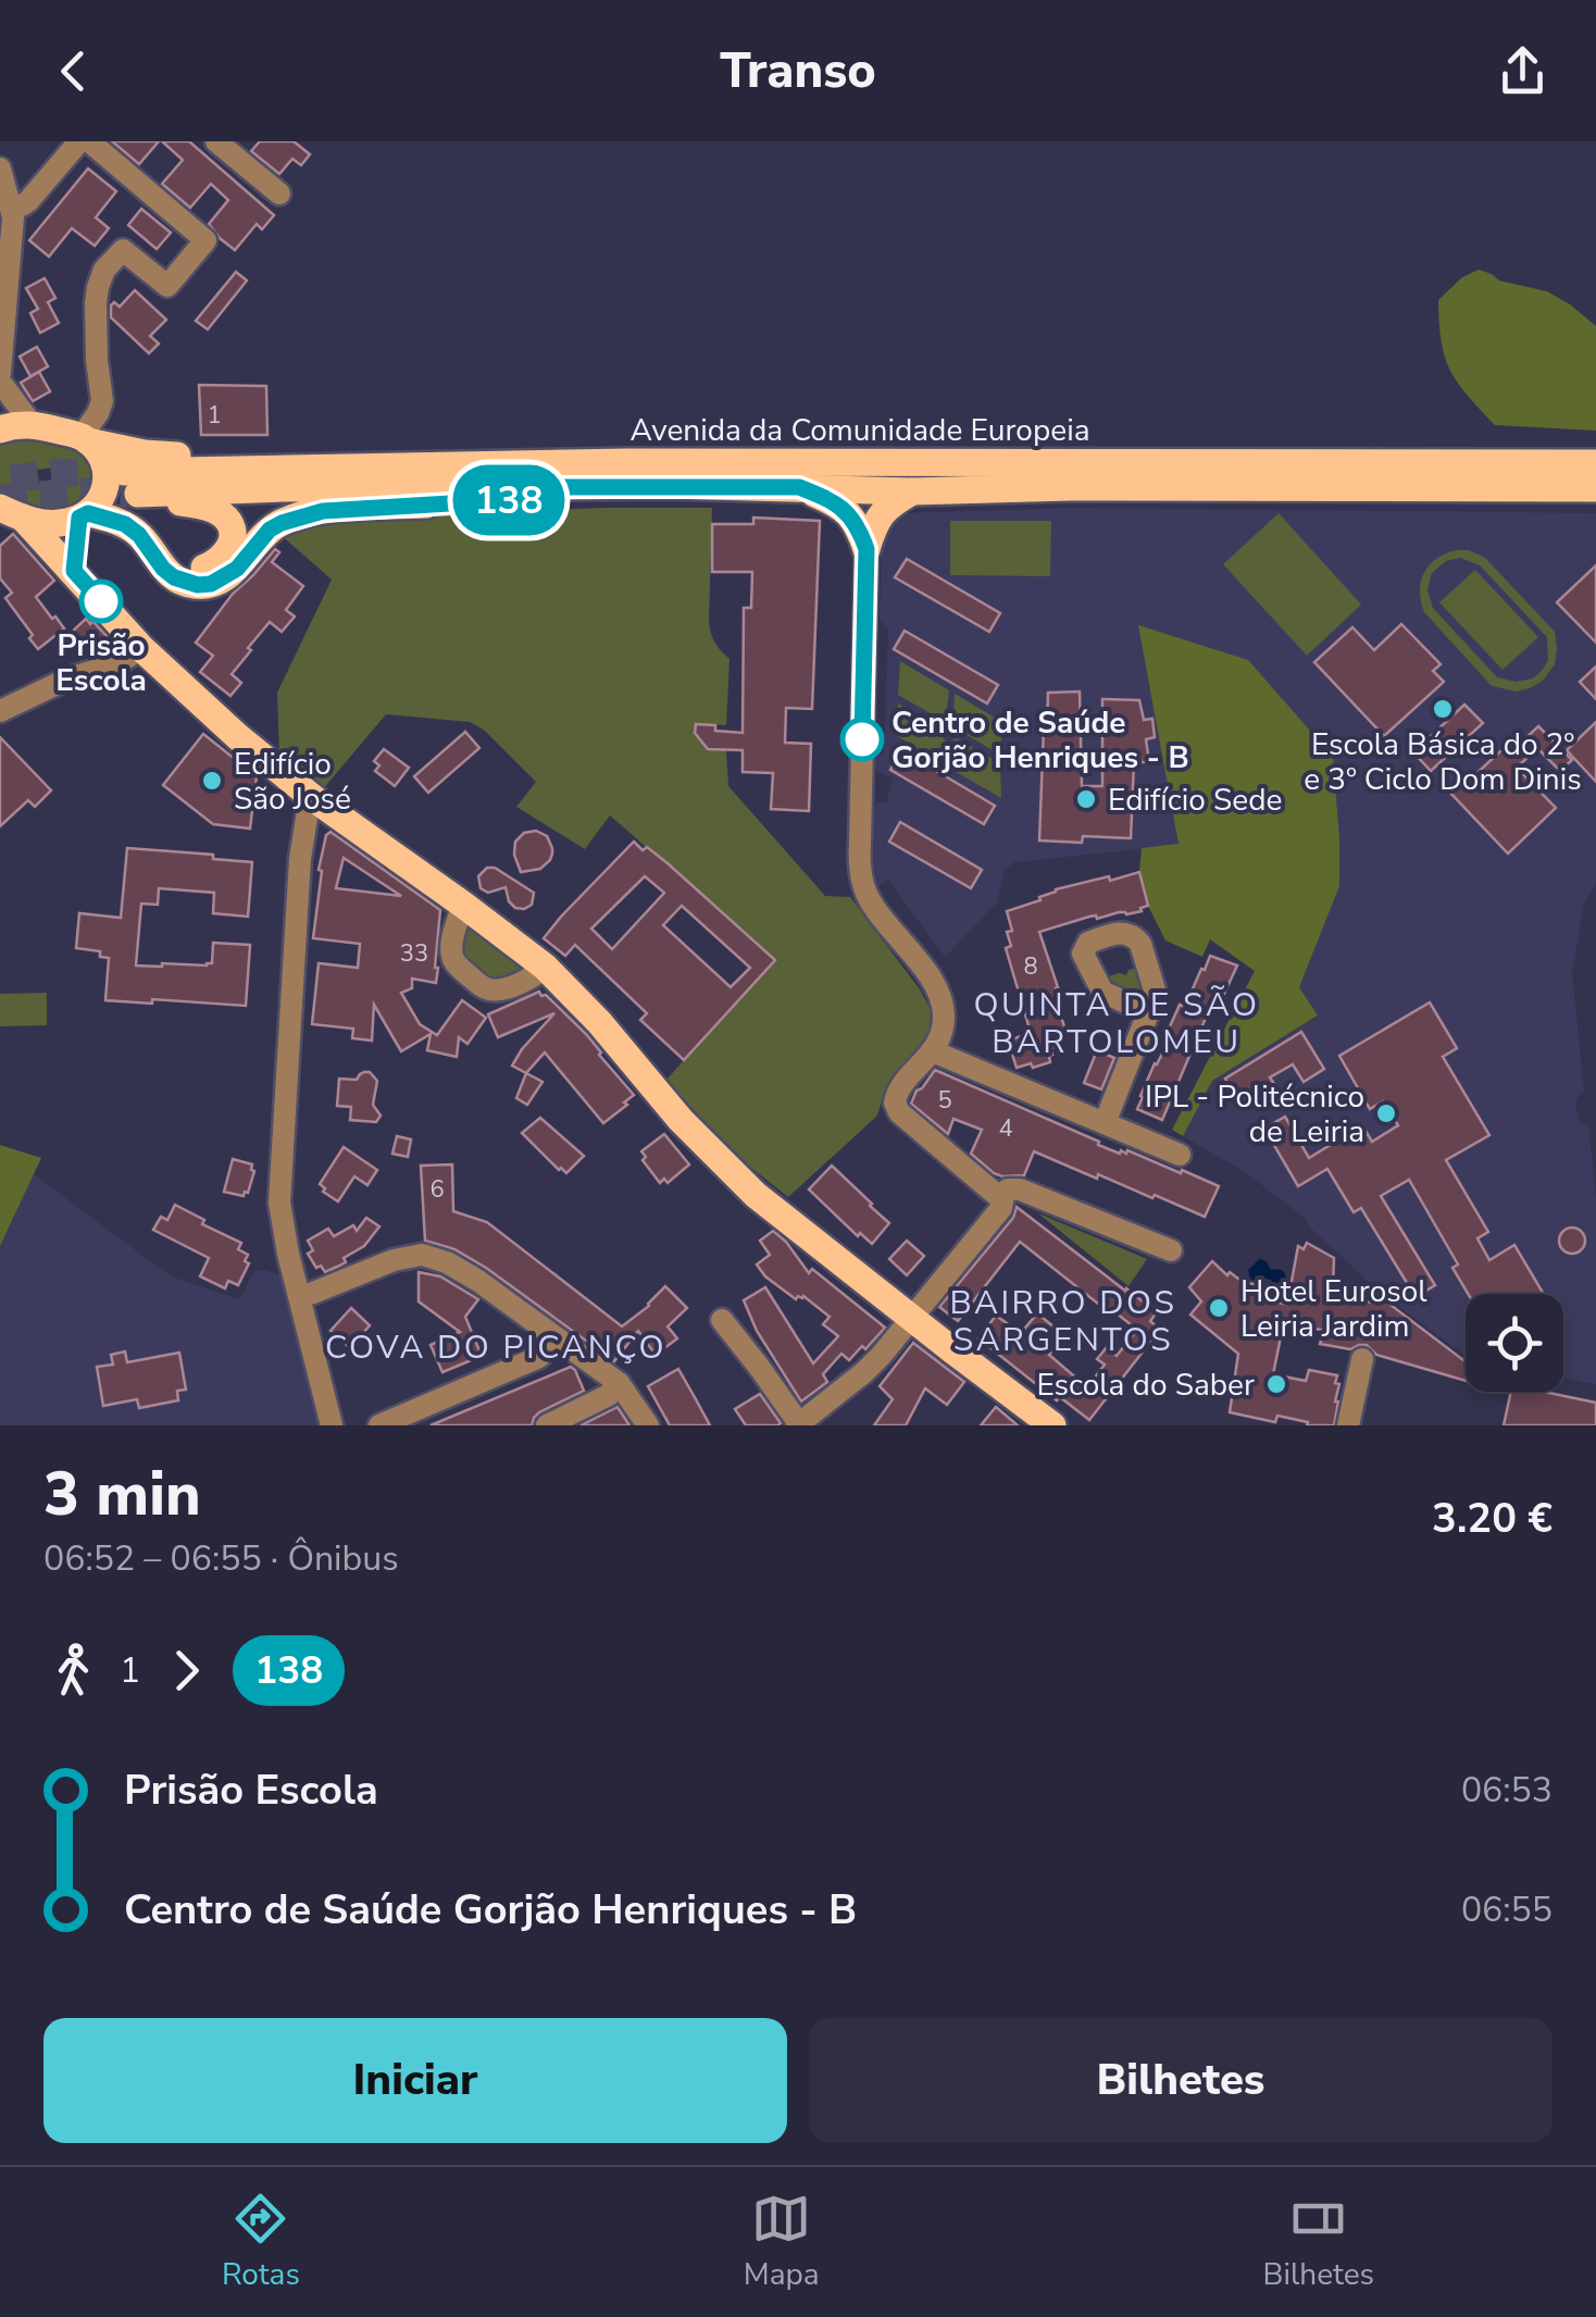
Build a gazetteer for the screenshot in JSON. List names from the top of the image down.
{
  "streets": {
    "main road": ["Avenida da Comunidade Europeia"]
  },
  "districts": ["QUINTA DE SÃO BARTOLOMEU", "BAIRRO DOS SARGENTOS", "COVA DO PICANÇO"],
  "places": [
    "Prisão Escola",
    "Escola Básica do 2º e 3º Ciclo Dom Dinis",
    "Centro de Saúde Gorjão Henriques - B",
    "Edifício São José",
    "Edifício Sede",
    "IPL - Politécnico de Leiria",
    "Hotel Eurosol Leiria Jardim",
    "Escola do Saber"
  ],
  "lines": ["bus line 138"],
  "house_numbers": [
    "1",
    "33",
    "8",
    "5",
    "4",
    "6"
  ],
  "page": {
    "header": "Transo",
    "on_map": "138",
    "heading": ["3 min", "06:52 – 06:55 · Ônibus", "3.20 €"],
    "legs": ["1", "138"],
    "list": [
      {
        "name": "Prisão Escola",
        "value": "06:53"
      },
      {
        "name": "Centro de Saúde Gorjão Henriques - B",
        "value": "06:55"
      }
    ],
    "buttons": ["Iniciar", "Bilhetes"],
    "tabs": ["Rotas", "Mapa", "Bilhetes"]
  }
}
